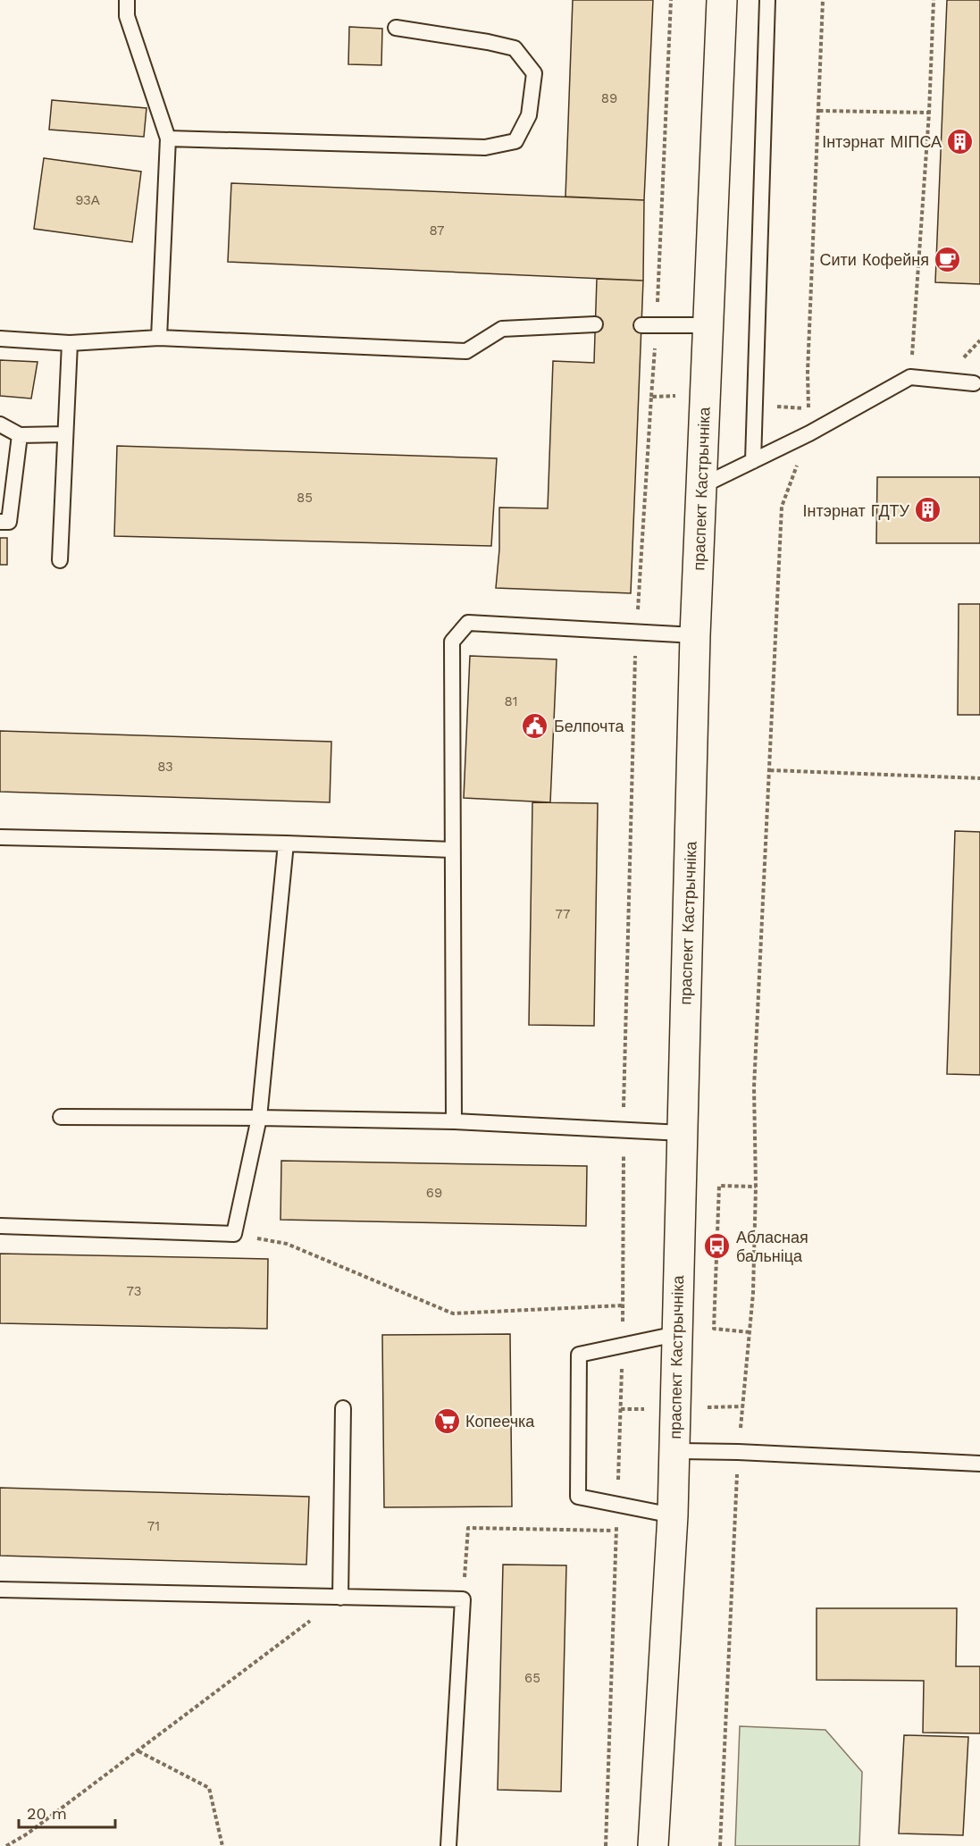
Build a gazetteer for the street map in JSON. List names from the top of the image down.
{
  "streets": {
    "main road": ["праспект Кастрычніка"]
  },
  "places": {
    "building": ["Інтэрнат МІПСА", "Інтэрнат ГДТУ"],
    "cafe": ["Сити Кофейня"],
    "public building": ["Белпочта"],
    "bus stop": ["Абласная бальніца"],
    "supermarket": ["Копеечка"]
  },
  "house_numbers": [
    "89",
    "93А",
    "87",
    "85",
    "81",
    "83",
    "77",
    "69",
    "73",
    "71",
    "65"
  ],
  "scale_bar": "20 m"
}
